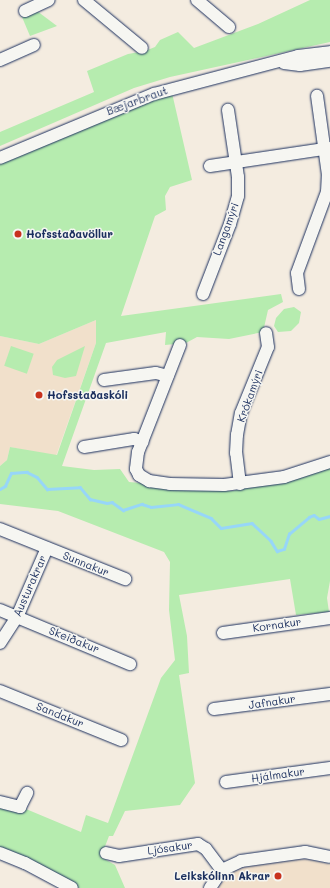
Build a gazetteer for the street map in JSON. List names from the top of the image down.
{
  "streets": {
    "street": [
      "Bæjarbraut",
      "Langamýri",
      "Krókamýri",
      "Sunnakur",
      "Austurakrar",
      "Kornakur",
      "Skeiðakur",
      "Jafnakur",
      "Sandakur",
      "Hjálmakur",
      "Ljósakur"
    ]
  },
  "crossings": [
    ["Sunnakur", "Austurakrar"],
    ["Austurakrar", "Skeiðakur"]
  ],
  "places": ["Hofsstaðavöllur", "Hofsstaðaskóli", "Leikskólinn Akrar"]
}
